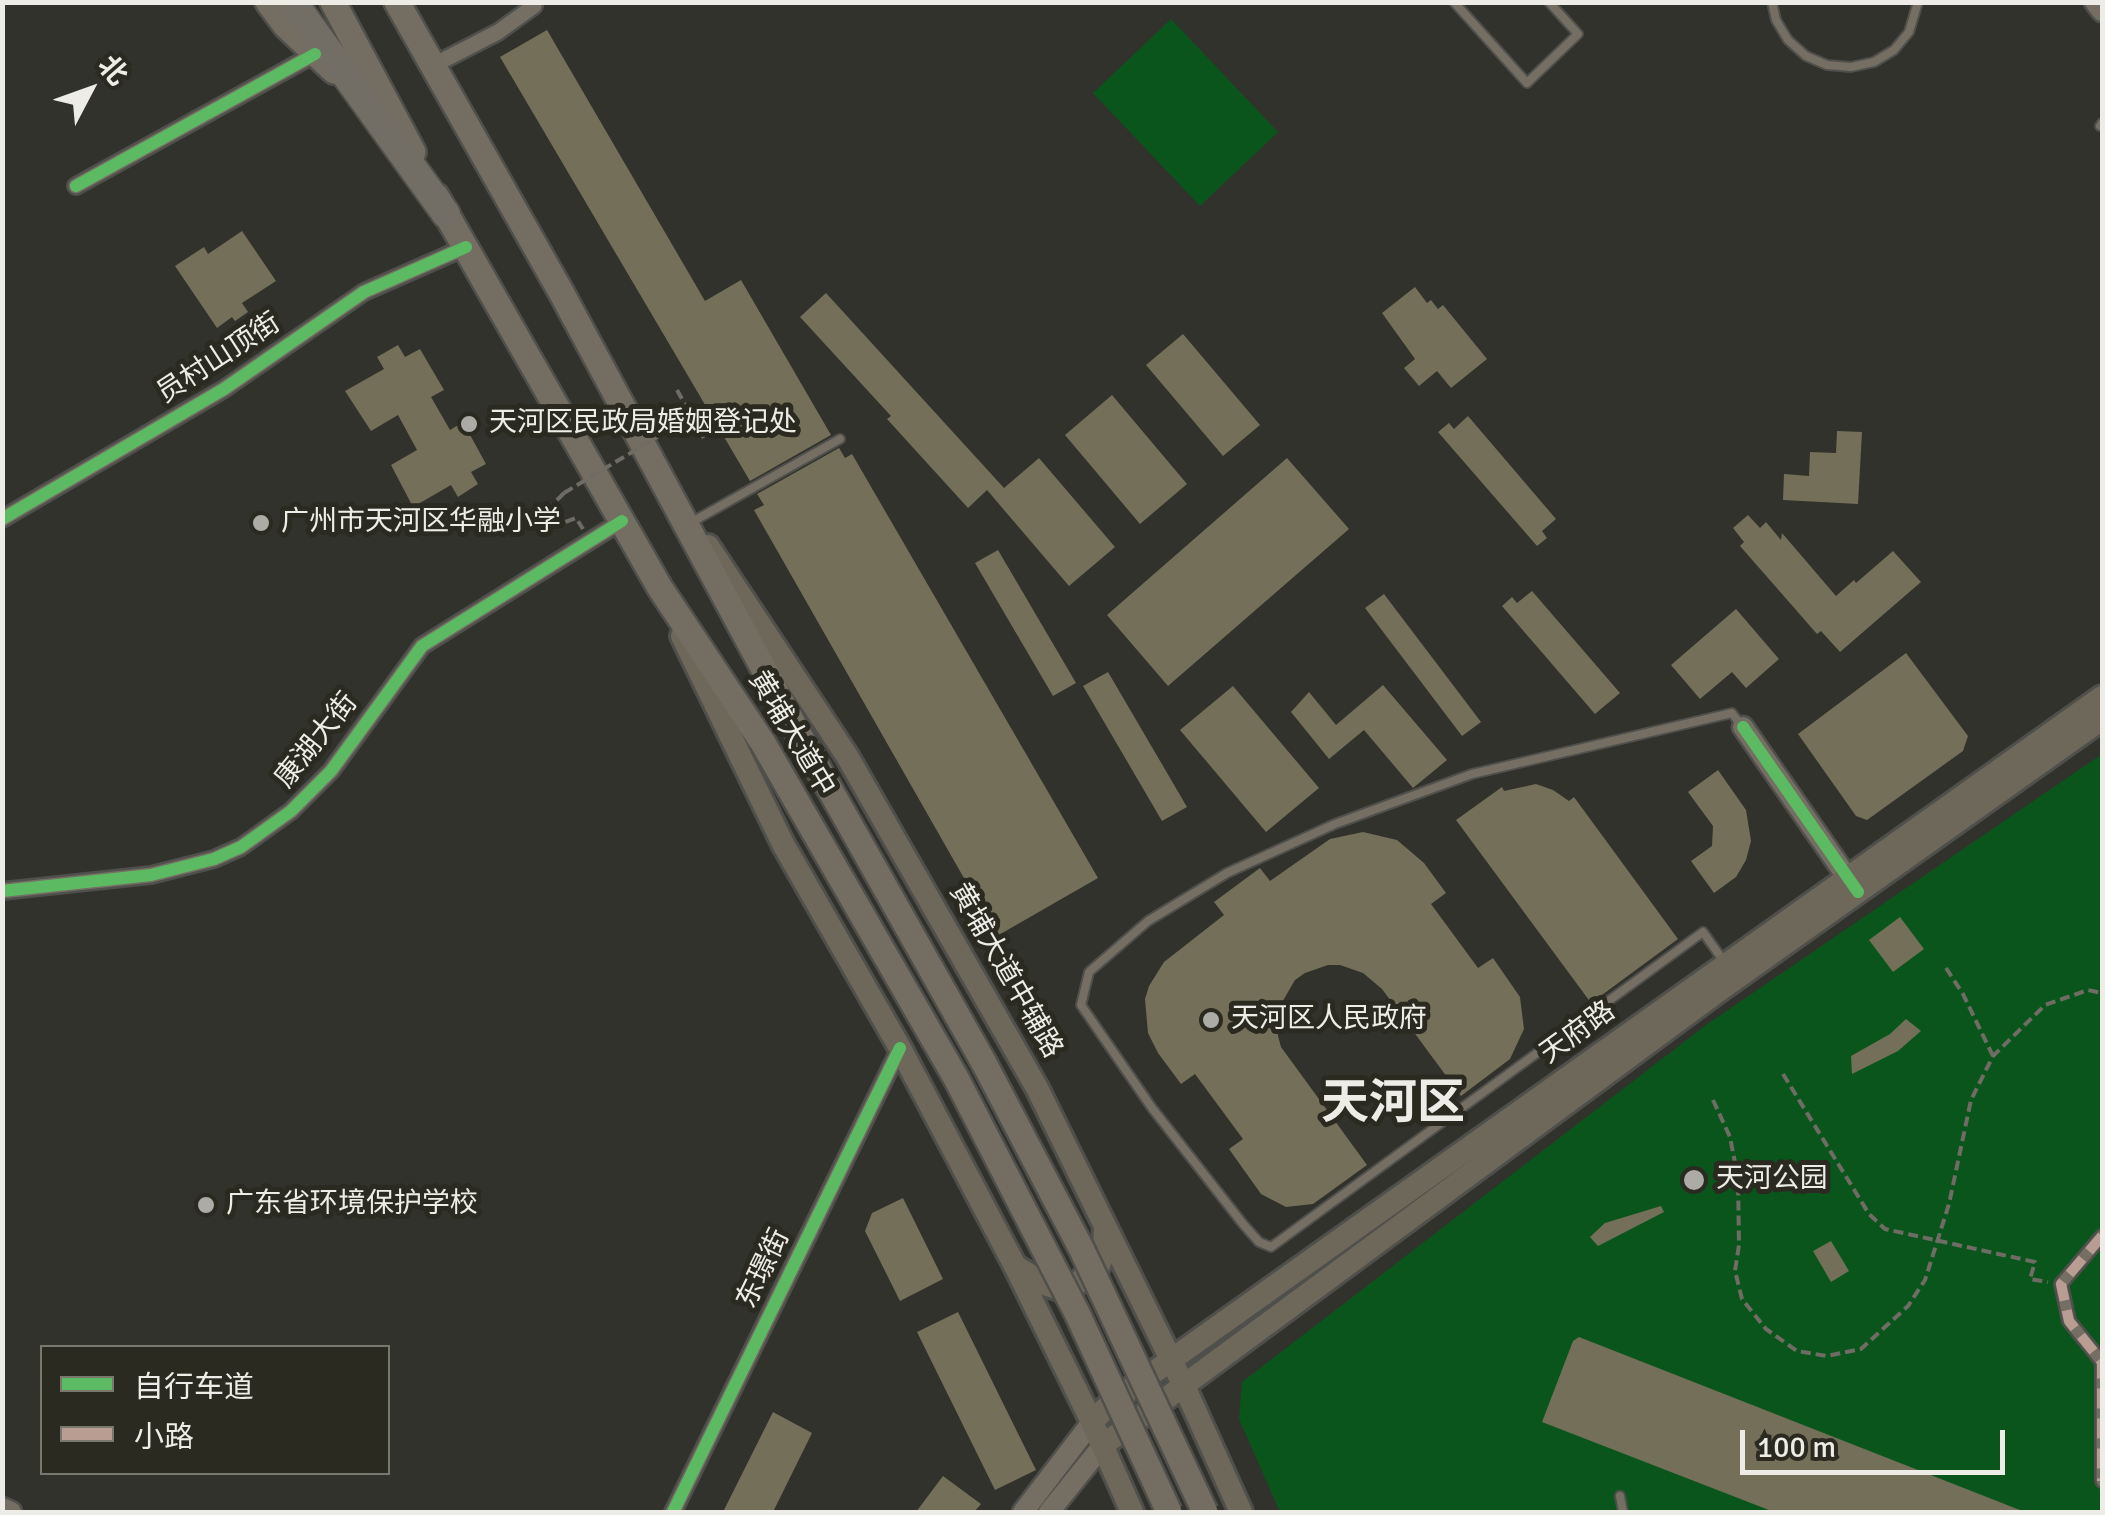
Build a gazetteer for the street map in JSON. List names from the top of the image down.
{
  "streets": {
    "main road": ["黄埔大道中", "黄埔大道中辅路", "天府路"],
    "street": ["员村山顶街", "康湖大街", "东璟街"]
  },
  "crossings": [
    ["员村山顶街", "黄埔大道中"],
    ["黄埔大道中", "康湖大街"],
    ["黄埔大道中", "黄埔大道中辅路"],
    ["黄埔大道中辅路", "天府路"]
  ],
  "districts": ["天河区"],
  "places": [
    "天河区民政局婚姻登记处",
    "广州市天河区华融小学",
    "天河区人民政府",
    "天河公园",
    "广东省环境保护学校"
  ],
  "legend": ["自行车道", "小路"],
  "scale_bar": "100 m",
  "north": "top right"
}
